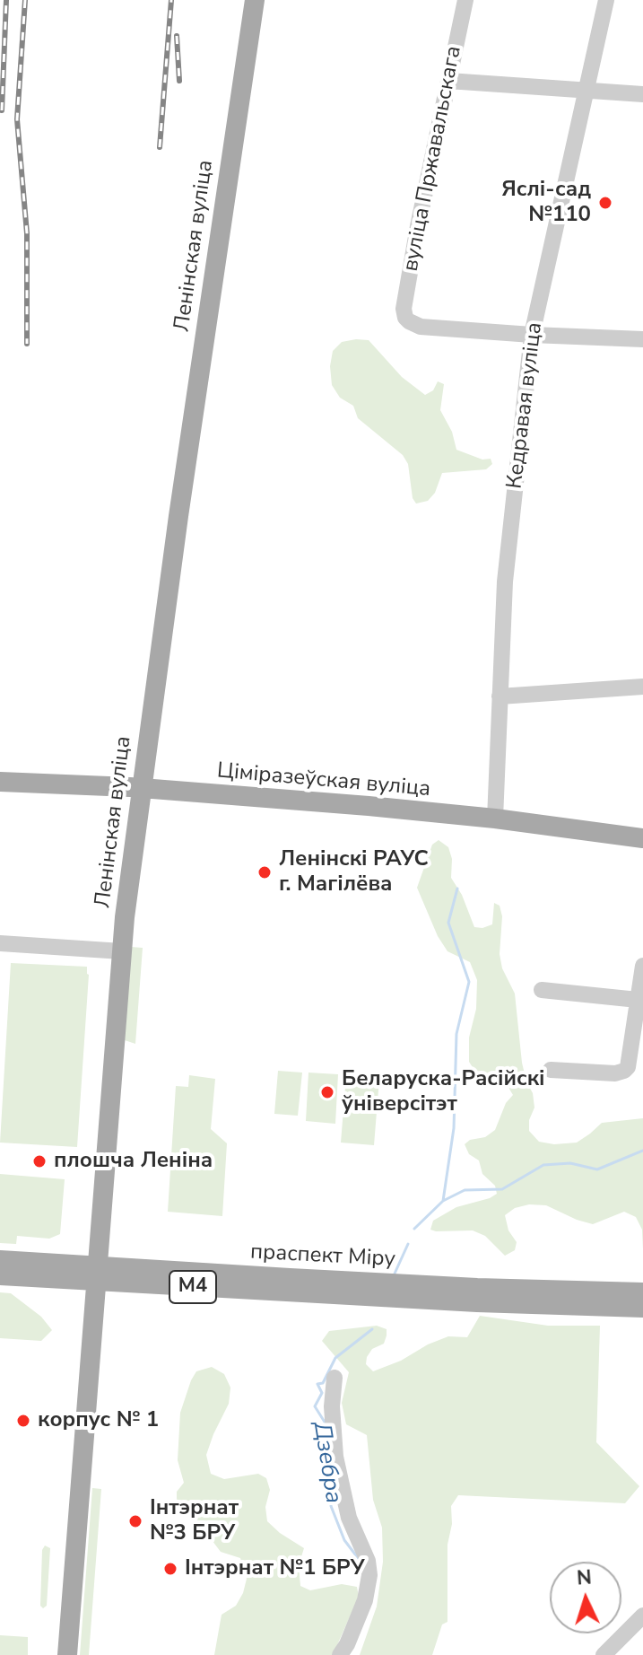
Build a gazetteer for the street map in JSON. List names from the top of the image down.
{
  "streets": {
    "main road": [
      "Ленінская вуліца",
      "Ціміразеўская вуліца",
      "праспект Міру",
      "М4"
    ],
    "street": ["вуліца Пржавальскага", "Кедравая вуліца"]
  },
  "crossings": [
    ["вуліца Пржавальскага", "Кедравая вуліца"],
    ["Ленінская вуліца", "Ціміразеўская вуліца"],
    ["Ленінская вуліца", "праспект Міру"],
    ["Кедравая вуліца", "Ціміразеўская вуліца"]
  ],
  "water": ["Дзебра"],
  "places": [
    "Яслі-сад №110",
    "Ленінскі РАУС г. Магілёва",
    "Беларуска-Расійскі ўніверсітэт",
    "плошча Леніна",
    "корпус № 1",
    "Інтэрнат №3 БРУ",
    "Інтэрнат №1 БРУ"
  ],
  "north": "top"
}
